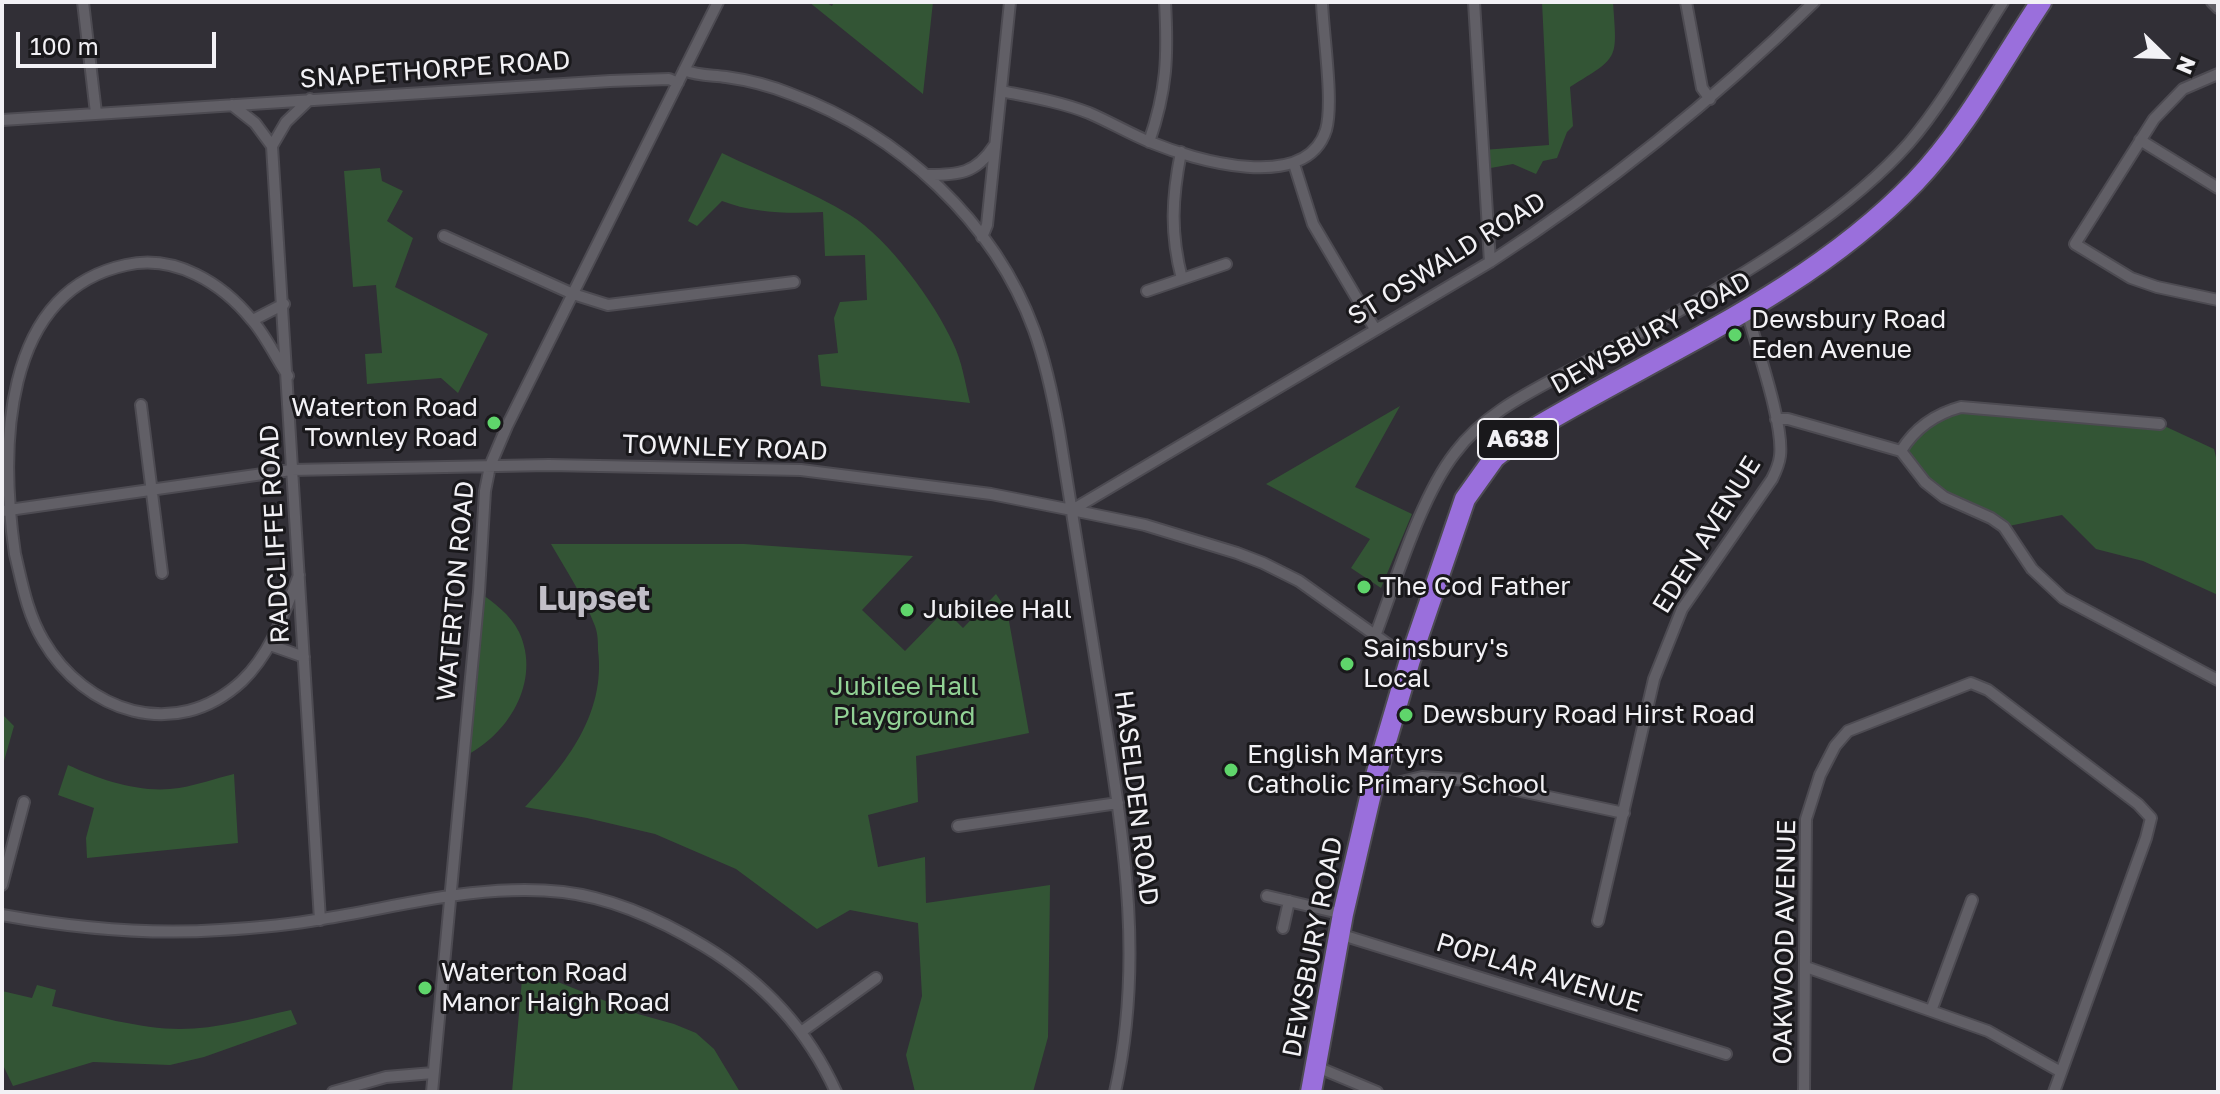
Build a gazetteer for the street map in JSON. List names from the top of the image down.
{
  "streets": {
    "highway": ["DEWSBURY ROAD", "A638"],
    "street": [
      "SNAPETHORPE ROAD",
      "ST OSWALD ROAD",
      "TOWNLEY ROAD",
      "RADCLIFFE ROAD",
      "EDEN AVENUE",
      "WATERTON ROAD",
      "HASELDEN ROAD",
      "OAKWOOD AVENUE",
      "POPLAR AVENUE"
    ]
  },
  "crossings": [
    ["SNAPETHORPE ROAD", "WATERTON ROAD"],
    ["ST OSWALD ROAD", "TOWNLEY ROAD"],
    ["ST OSWALD ROAD", "HASELDEN ROAD"],
    ["DEWSBURY ROAD", "TOWNLEY ROAD"],
    ["DEWSBURY ROAD", "EDEN AVENUE"],
    ["DEWSBURY ROAD", "POPLAR AVENUE"],
    ["TOWNLEY ROAD", "RADCLIFFE ROAD"],
    ["TOWNLEY ROAD", "WATERTON ROAD"],
    ["TOWNLEY ROAD", "HASELDEN ROAD"],
    ["WATERTON ROAD", "HASELDEN ROAD"]
  ],
  "districts": ["Lupset"],
  "parks": ["Jubilee Hall Playground"],
  "places": [
    "Dewsbury Road Eden Avenue",
    "Waterton Road Townley Road",
    "The Cod Father",
    "Jubilee Hall",
    "Sainsbury's Local",
    "Dewsbury Road Hirst Road",
    "English Martyrs Catholic Primary School",
    "Waterton Road Manor Haigh Road"
  ],
  "scale_bar": "100 m",
  "north": "bottom right"
}
